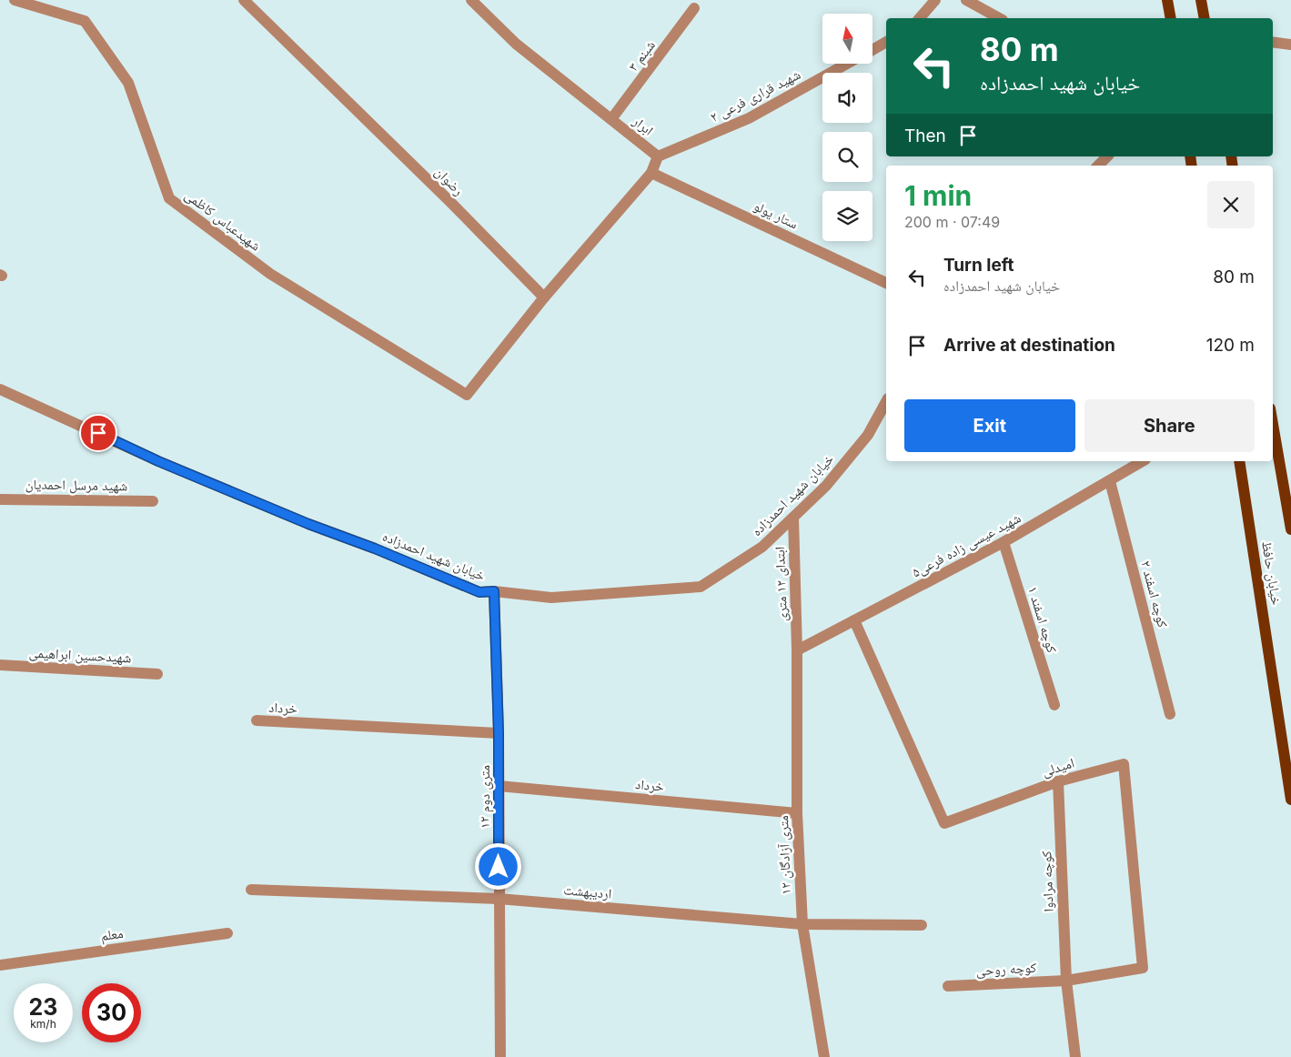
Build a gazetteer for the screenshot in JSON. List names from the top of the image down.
{
  "streets": {
    "main road": ["خیابان حافظ"],
    "street": [
      "شبنم ۳",
      "شهید قراری فرعی ۲",
      "ابرار",
      "رضوان",
      "ستار یولو",
      "شهیدعباس کاظمی",
      "شهید مرسل احمدیان",
      "خیابان شهید احمدزاده",
      "شهید عیسی زاده فرعی۵",
      "ابتدای ۱۲ متری",
      "کوچه اسفند ۲",
      "کوچه اسفند ۱",
      "شهیدحسین ابراهیمی",
      "خرداد",
      "امیدلی",
      "۱۲ متری دوم",
      "۱۲ متری آزادگان",
      "کوچه مرادوا",
      "اردیبهشت",
      "معلم",
      "کوچه روحی"
    ]
  },
  "crossings": [
    ["شبنم ۳", "ابرار"],
    ["شهید قراری فرعی ۲", "ابرار"],
    ["رضوان", "شهیدعباس کاظمی"],
    ["خیابان شهید احمدزاده", "ابتدای ۱۲ متری"],
    ["خیابان شهید احمدزاده", "۱۲ متری دوم"],
    ["شهید عیسی زاده فرعی۵", "ابتدای ۱۲ متری"],
    ["شهید عیسی زاده فرعی۵", "کوچه اسفند ۲"],
    ["شهید عیسی زاده فرعی۵", "کوچه اسفند ۱"],
    ["شهید عیسی زاده فرعی۵", "امیدلی"],
    ["شهید عیسی زاده فرعی۵", "۱۲ متری آزادگان"],
    ["ابتدای ۱۲ متری", "۱۲ متری آزادگان"],
    ["خرداد", "۱۲ متری دوم"],
    ["خرداد", "۱۲ متری آزادگان"],
    ["امیدلی", "کوچه مرادوا"],
    ["امیدلی", "کوچه روحی"],
    ["۱۲ متری دوم", "اردیبهشت"],
    ["۱۲ متری آزادگان", "اردیبهشت"],
    ["کوچه مرادوا", "کوچه روحی"]
  ],
  "north": "top",
  "page": {
    "turn": ["80 m", "خیابان شهید احمدزاده"],
    "then": "Then",
    "heading": ["1 min", "200 m · 07:49"],
    "list": [
      {
        "name": "Turn left",
        "note": "خیابان شهید احمدزاده",
        "value": "80 m"
      },
      {
        "name": "Arrive at destination",
        "value": "120 m"
      }
    ],
    "buttons": ["Exit", "Share"],
    "speed": "23 km/h",
    "limit": "30"
  }
}
